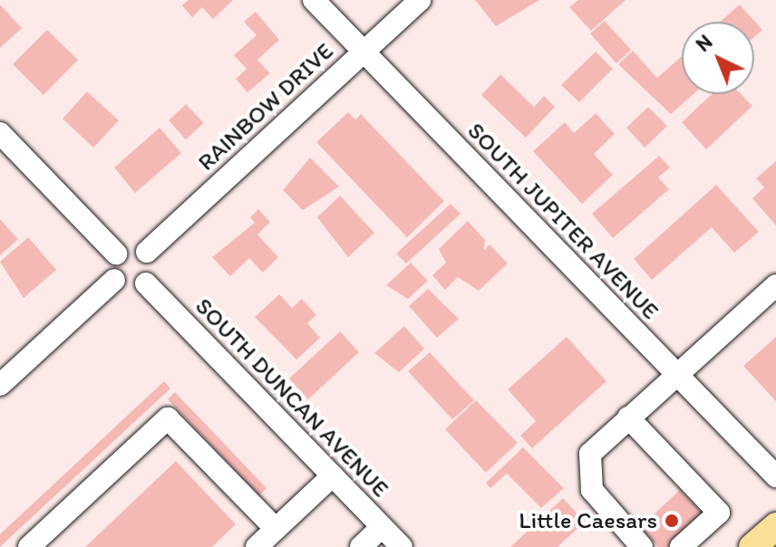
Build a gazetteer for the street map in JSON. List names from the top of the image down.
{
  "streets": {
    "street": ["RAINBOW DRIVE", "SOUTH JUPITER AVENUE", "SOUTH DUNCAN AVENUE"]
  },
  "crossings": [
    ["RAINBOW DRIVE", "SOUTH JUPITER AVENUE"],
    ["RAINBOW DRIVE", "SOUTH DUNCAN AVENUE"]
  ],
  "places": ["Little Caesars"],
  "north": "top left"
}
